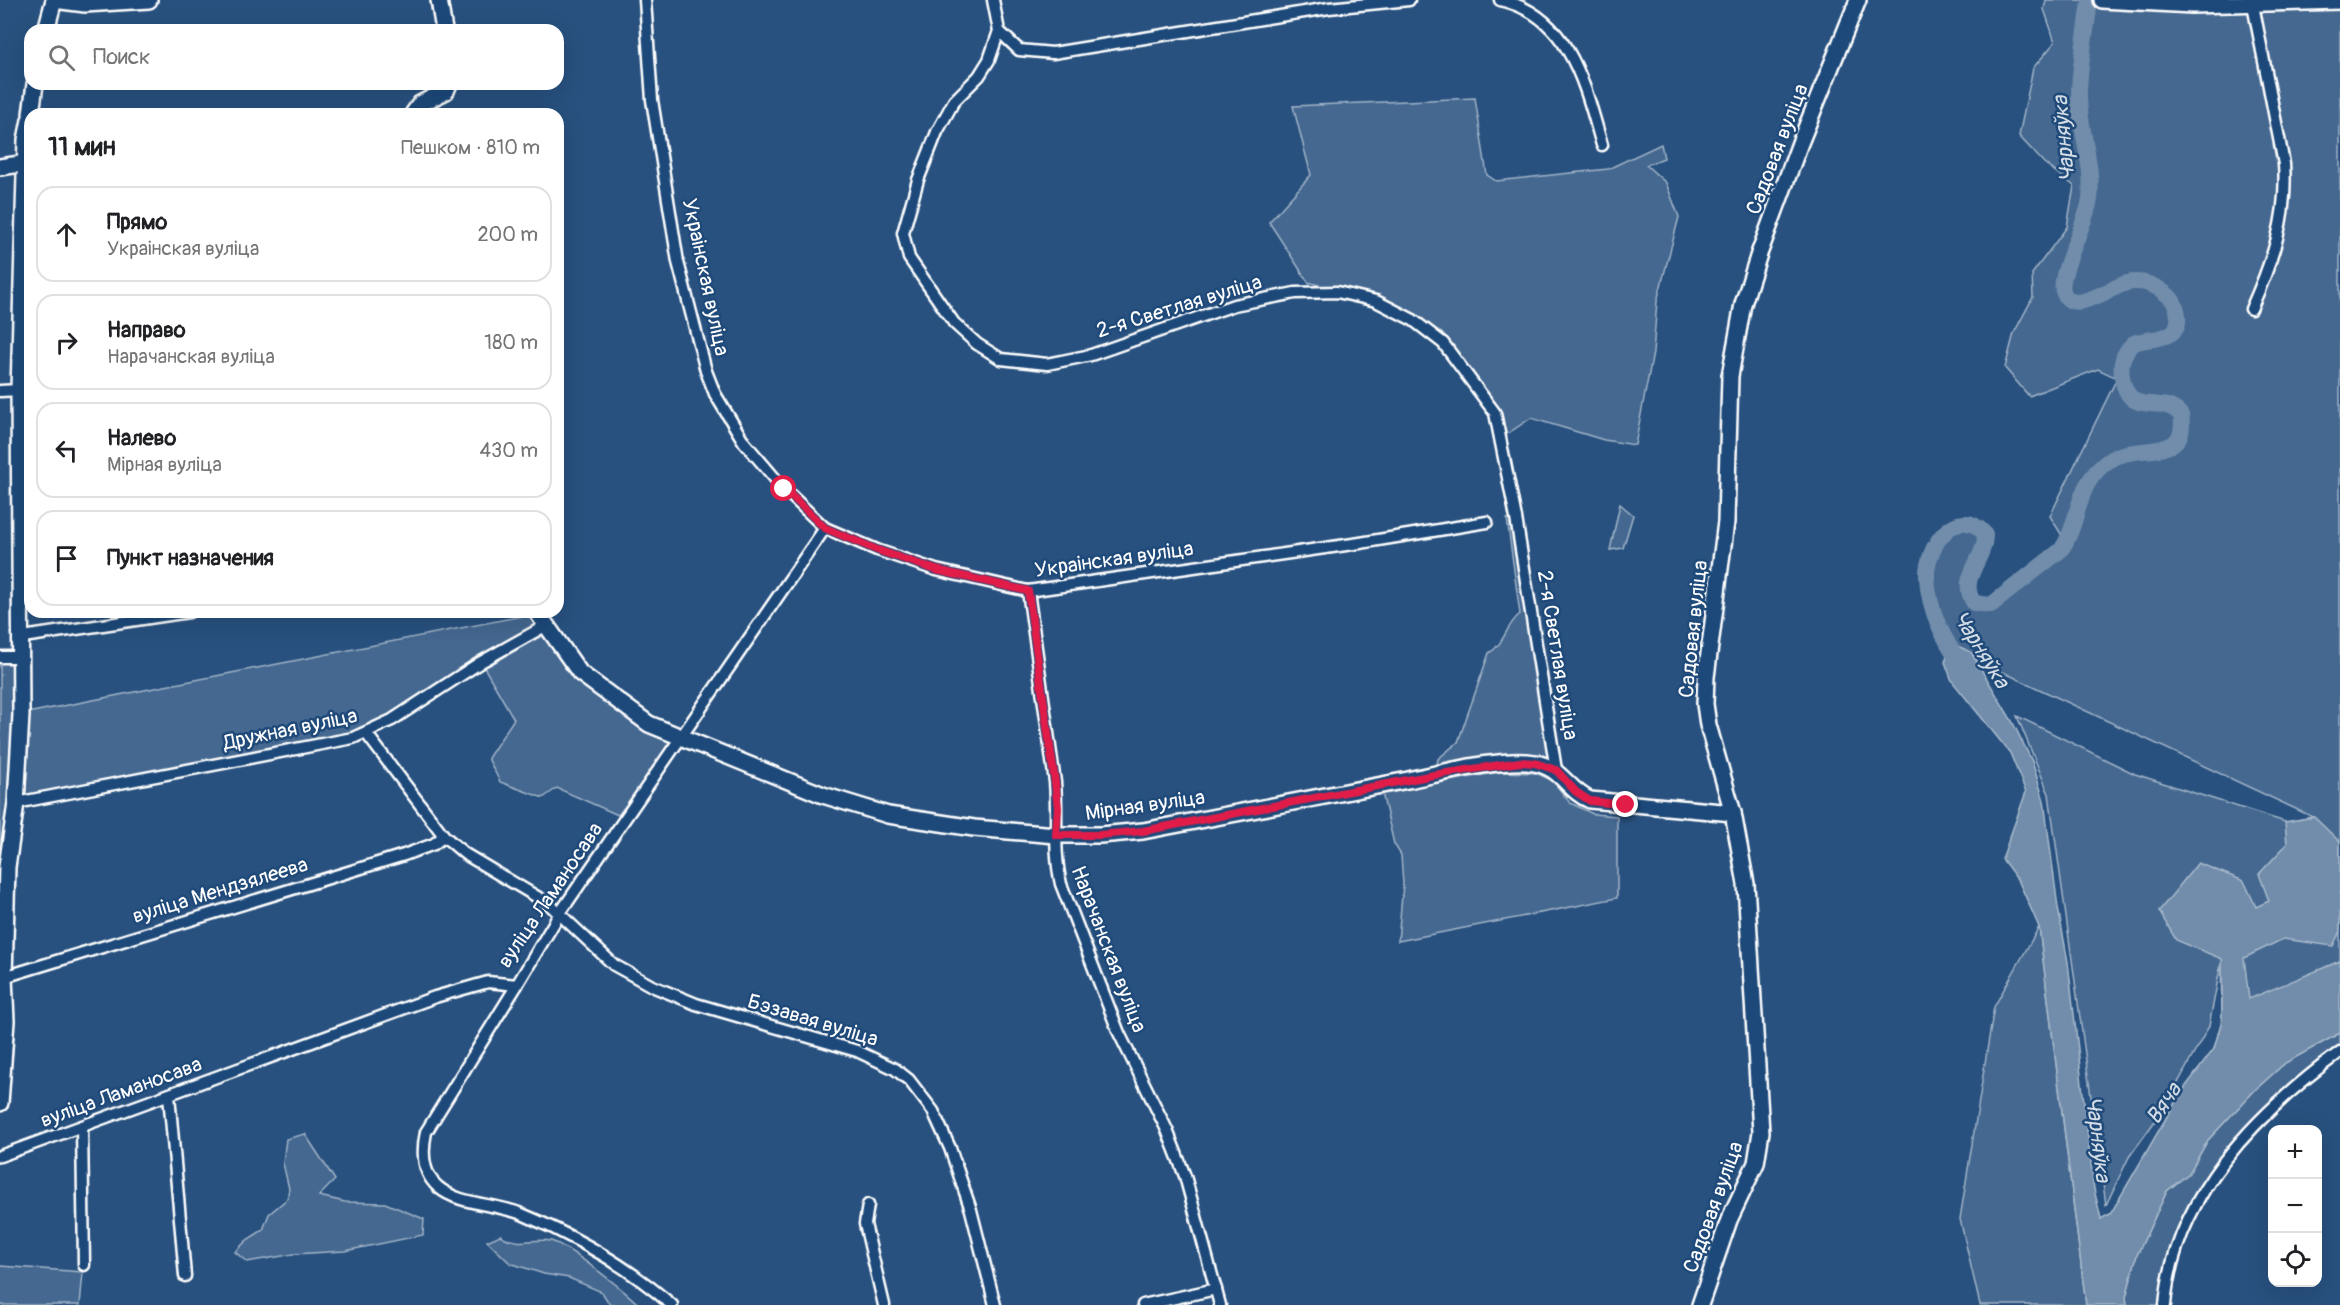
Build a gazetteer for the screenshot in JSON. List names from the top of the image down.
{
  "streets": {
    "street": [
      "Садовая вуліца",
      "Украінская вуліца",
      "2-я Светлая вуліца",
      "Дружная вуліца",
      "Мірная вуліца",
      "вуліца Мендзялеева",
      "вуліца Ламаносава",
      "Нарачанская вуліца",
      "Бэзавая вуліца"
    ]
  },
  "crossings": [
    ["Украінская вуліца", "вуліца Ламаносава"],
    ["Украінская вуліца", "Нарачанская вуліца"],
    ["2-я Светлая вуліца", "Мірная вуліца"],
    ["Дружная вуліца", "Мірная вуліца"],
    ["Дружная вуліца", "Бэзавая вуліца"],
    ["Мірная вуліца", "вуліца Ламаносава"],
    ["Мірная вуліца", "Нарачанская вуліца"],
    ["вуліца Мендзялеева", "Бэзавая вуліца"],
    ["вуліца Ламаносава", "Бэзавая вуліца"]
  ],
  "water": ["Чарняўка", "Вяча"],
  "page": {
    "search": "Поиск",
    "heading": ["11 мин", "Пешком · 810 m"],
    "list": [
      ["Прямо", "Украінская вуліца", "200 m"],
      ["Направо", "Нарачанская вуліца", "180 m"],
      ["Налево", "Мірная вуліца", "430 m"],
      "Пункт назначения"
    ],
    "map_buttons": ["+", "−"]
  }
}
